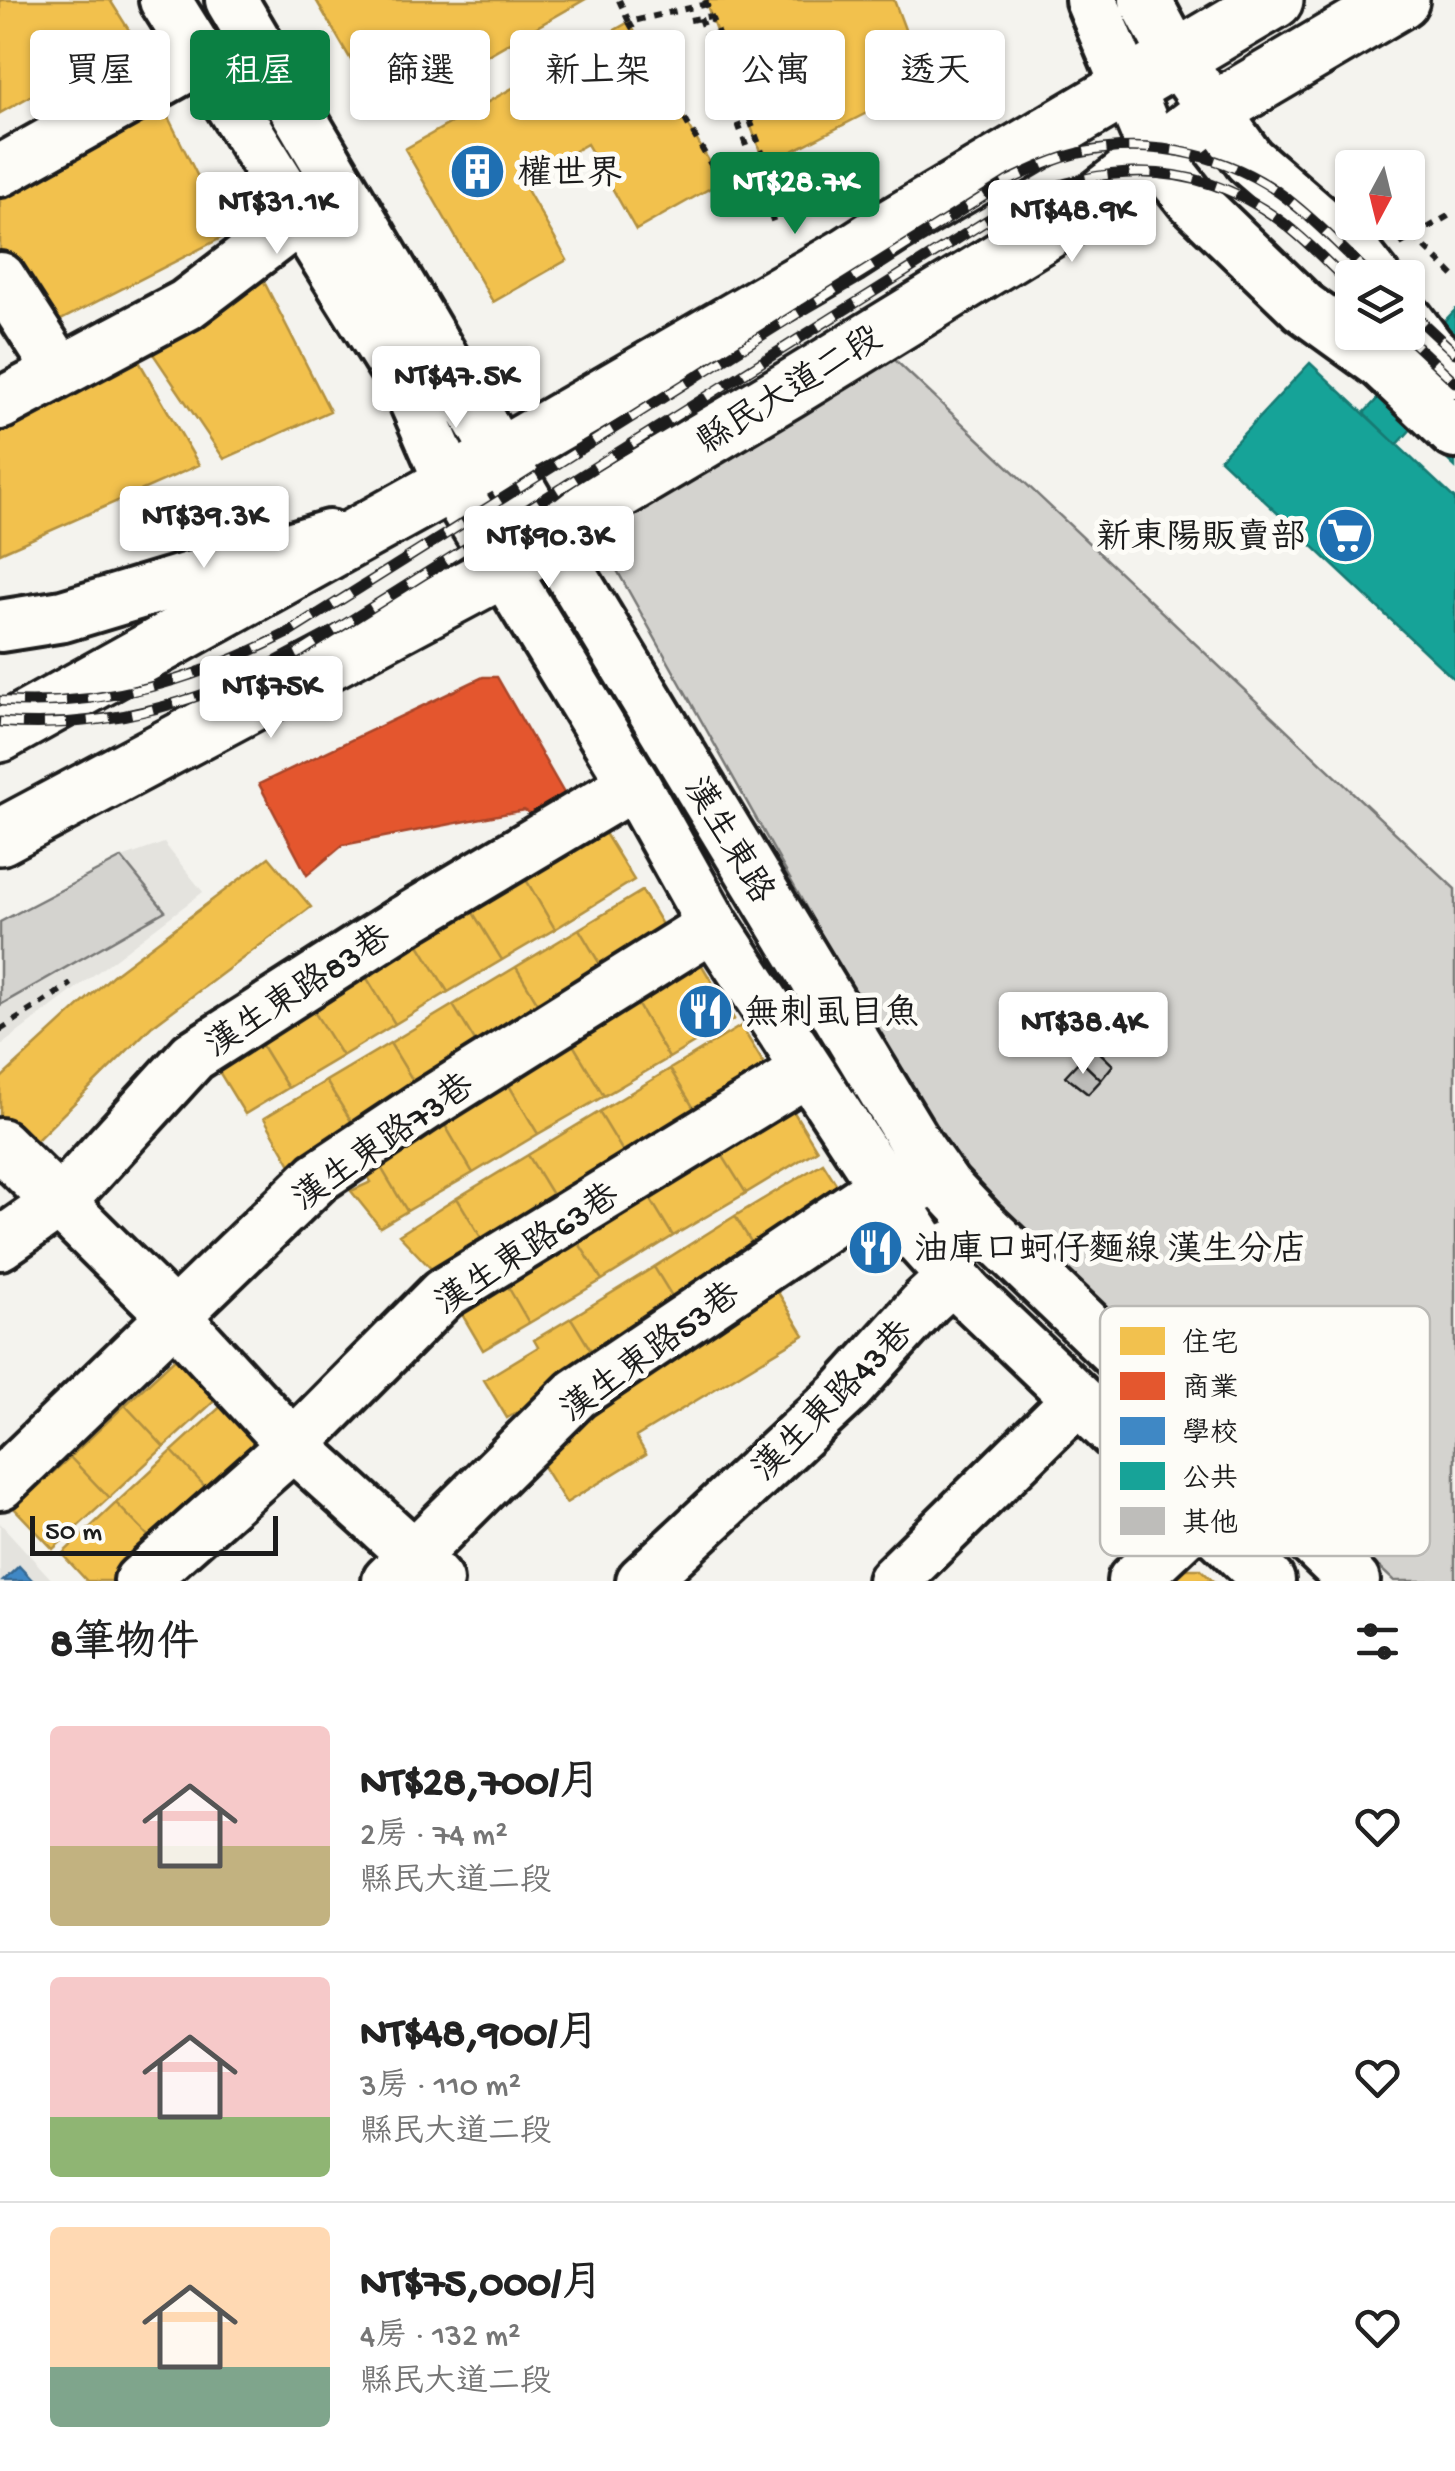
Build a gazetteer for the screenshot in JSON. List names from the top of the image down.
{
  "streets": {
    "main road": ["縣民大道二段"],
    "street": [
      "漢生東路",
      "漢生東路83巷",
      "漢生東路73巷",
      "漢生東路63巷",
      "漢生東路53巷",
      "漢生東路43巷"
    ]
  },
  "crossings": [
    ["縣民大道二段", "漢生東路"],
    ["漢生東路", "漢生東路83巷"],
    ["漢生東路", "漢生東路73巷"],
    ["漢生東路", "漢生東路63巷"],
    ["漢生東路", "漢生東路53巷"],
    ["漢生東路", "漢生東路43巷"]
  ],
  "places": {
    "building": ["權世界"],
    "supermarket": ["新東陽販賣部"],
    "restaurant": ["無刺虱目魚", "油庫口蚵仔麵線 漢生分店"]
  },
  "legend": [
    "住宅",
    "商業",
    "學校",
    "公共",
    "其他"
  ],
  "scale_bar": "50 m",
  "north": "bottom",
  "page": {
    "chip": [
      "買屋",
      "租屋",
      "篩選",
      "新上架",
      "公寓",
      "透天"
    ],
    "price": [
      "NT$28.7K",
      "NT$31.1K",
      "NT$48.9K",
      "NT$47.5K",
      "NT$39.3K",
      "NT$90.3K",
      "NT$75K",
      "NT$38.4K"
    ],
    "scale": "50 m",
    "heading": "8筆物件",
    "list": [
      {
        "name": "NT$28,700/月",
        "note": "2房 · 74 m² · 縣民大道二段"
      },
      {
        "name": "NT$48,900/月",
        "note": "3房 · 110 m² · 縣民大道二段"
      },
      {
        "name": "NT$75,000/月",
        "note": "4房 · 132 m² · 縣民大道二段"
      }
    ]
  }
}
